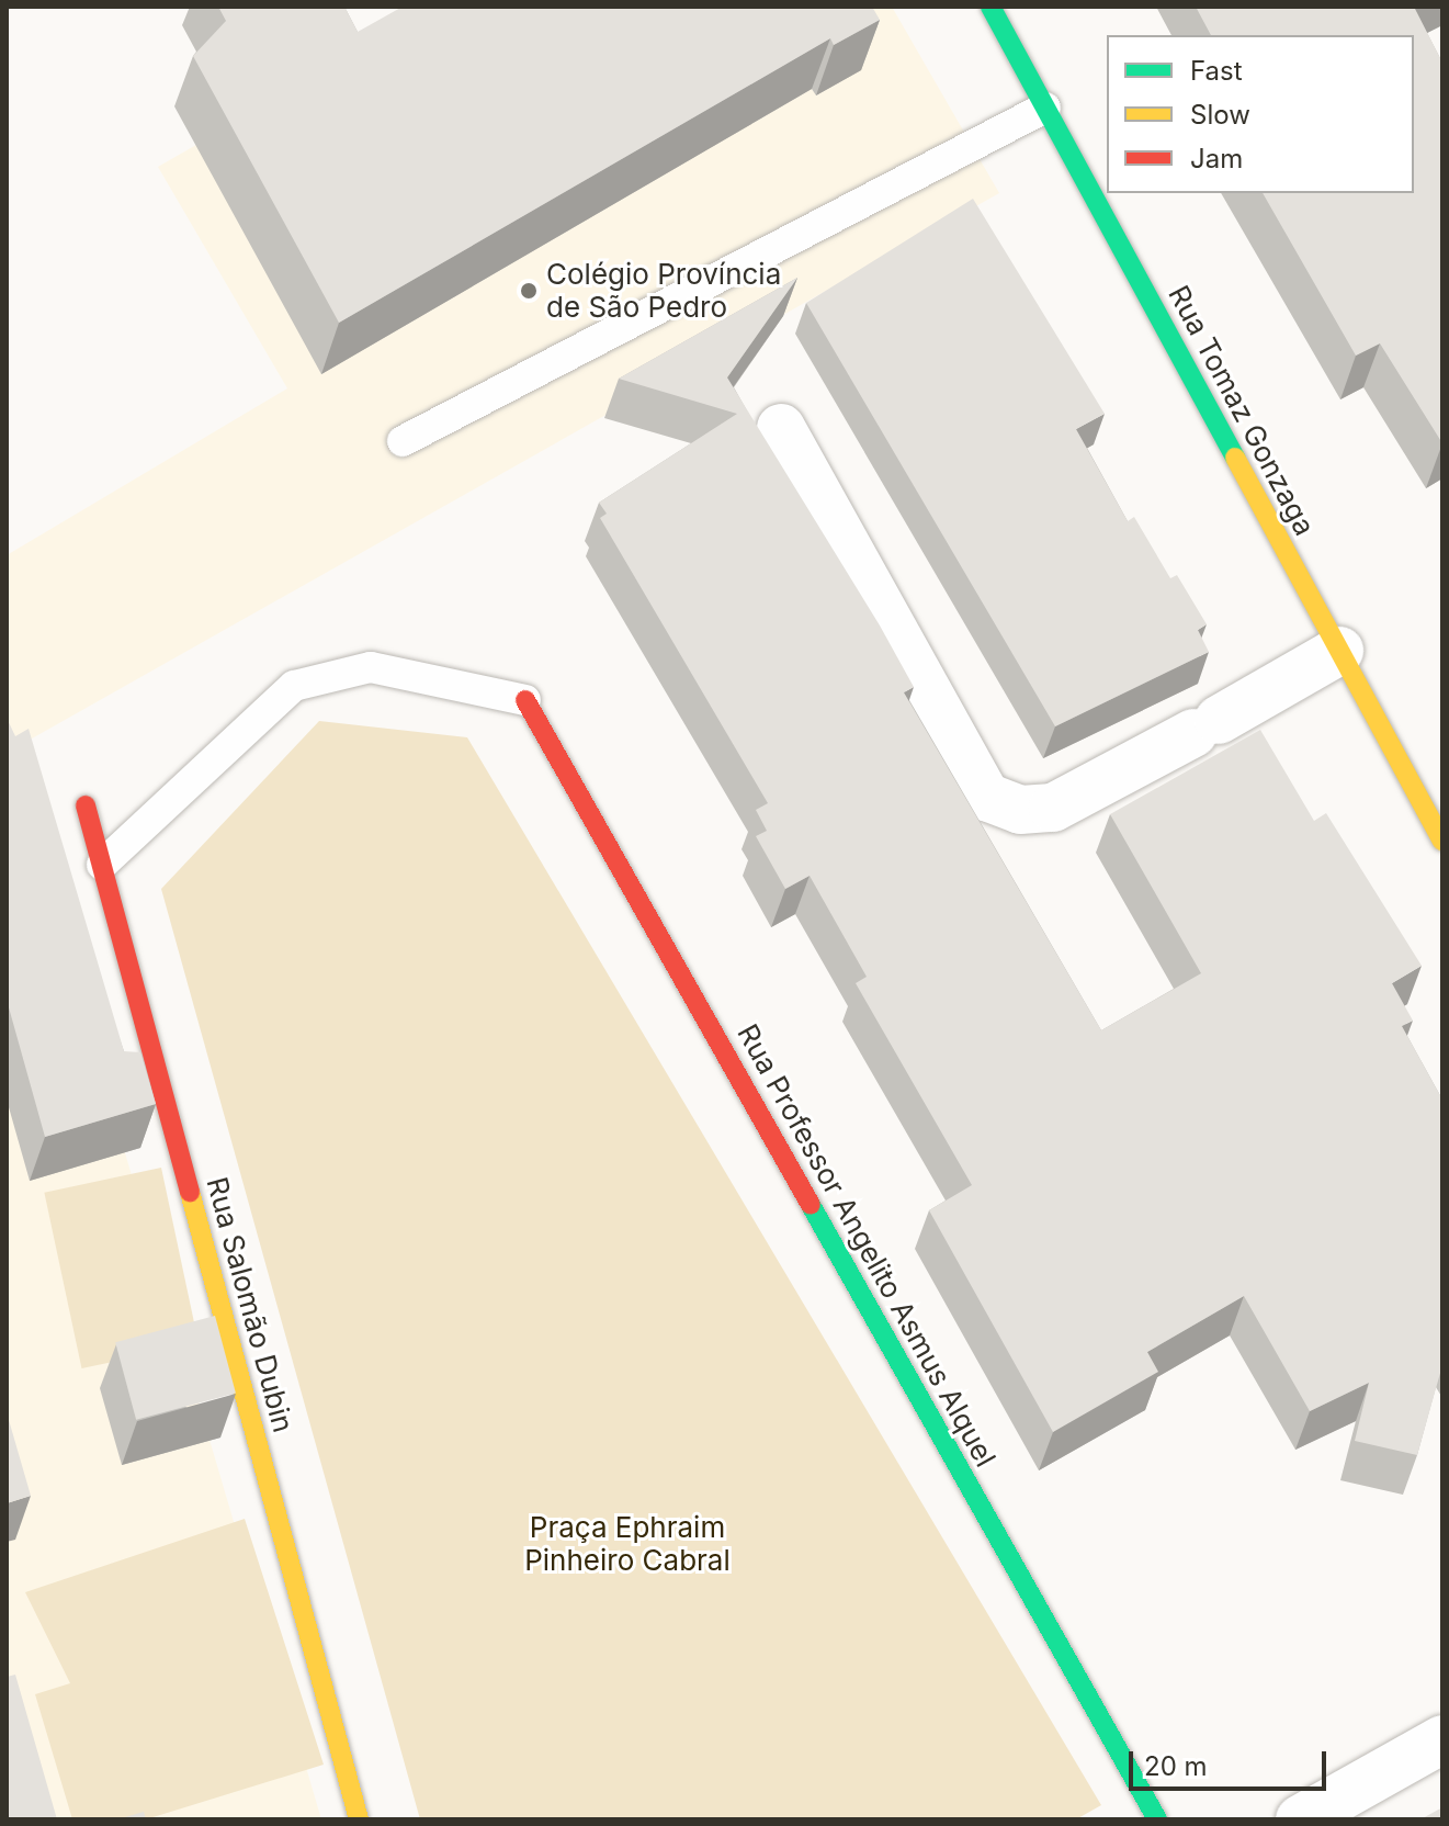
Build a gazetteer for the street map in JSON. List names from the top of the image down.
{
  "streets": {
    "street": ["Rua Tomaz Gonzaga", "Rua Professor Angelito Asmus Alquel", "Rua Salomão Dubin"]
  },
  "parks": ["Praça Ephraim Pinheiro Cabral"],
  "places": ["Colégio Província de São Pedro"],
  "legend": ["Fast", "Slow", "Jam"],
  "scale_bar": "20 m"
}
